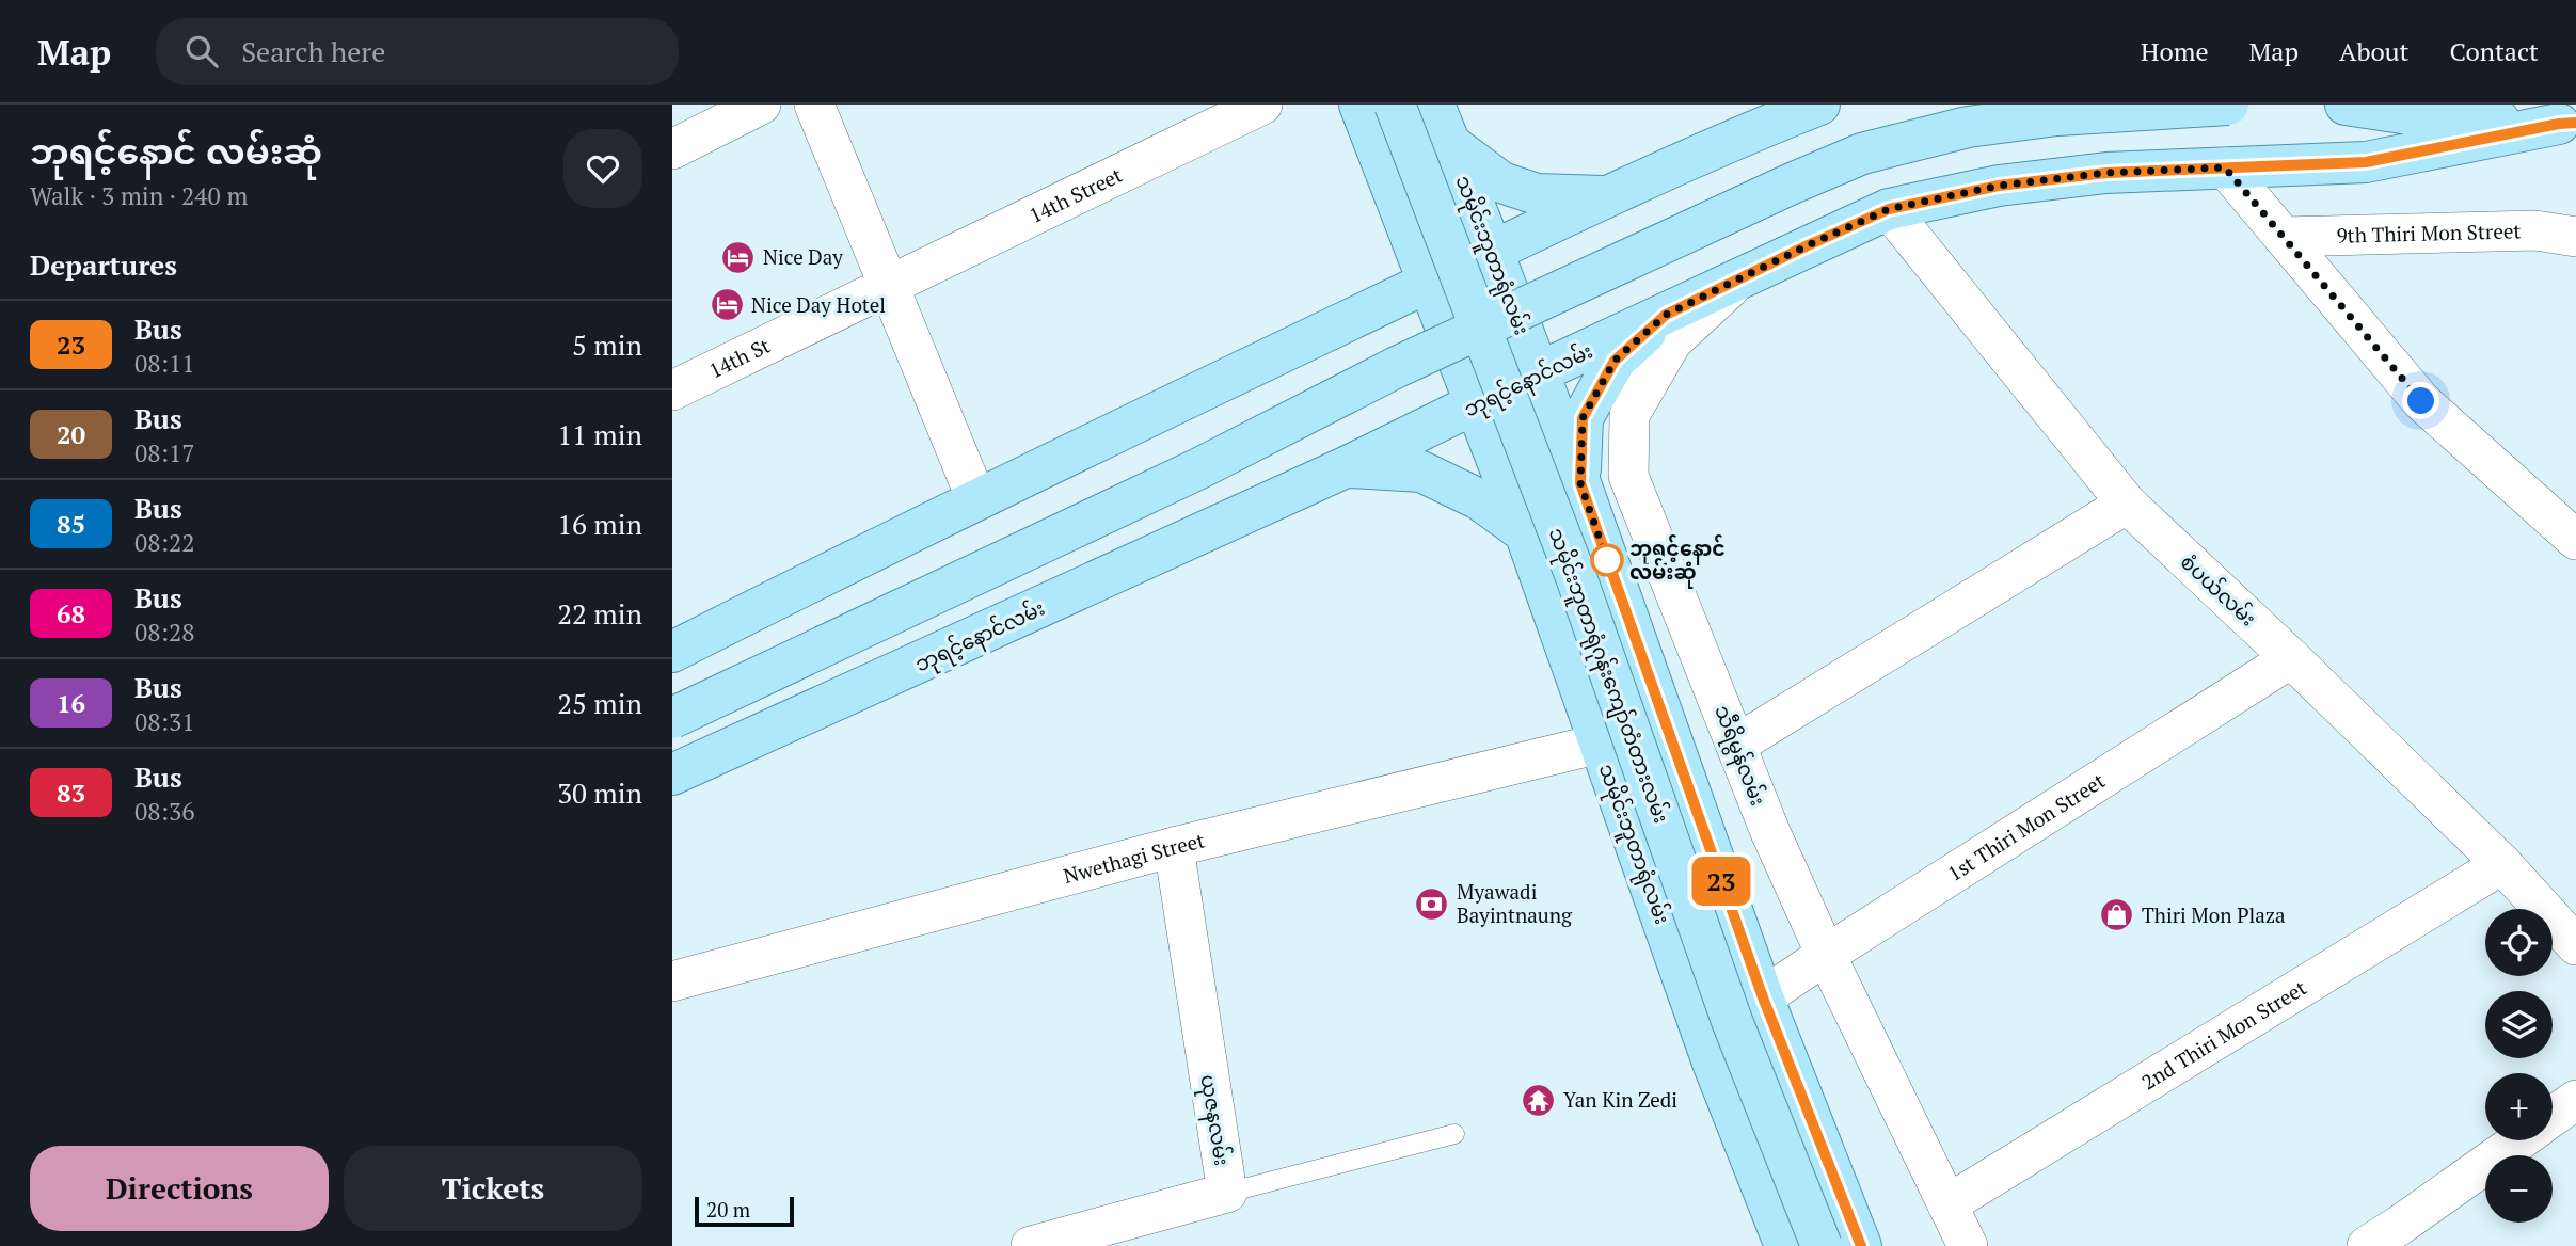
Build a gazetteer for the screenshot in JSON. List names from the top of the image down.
{
  "streets": {
    "main road": ["သမိုင်းဘူတာရုံလမ်း", "ဘုရင့်နောင်လမ်း", "သမိုင်းဘူတာရုံဂုန်းကျော်တံတားလမ်း"],
    "street": [
      "14th Street",
      "9th Thiri Mon Street",
      "14th St",
      "စံပယ်လမ်း",
      "သီရိမွန်လမ်း",
      "1st Thiri Mon Street",
      "Nwethagi Street",
      "2nd Thiri Mon Street",
      "ယုဇနလမ်း"
    ]
  },
  "crossings": [
    ["14th Street", "14th St"],
    ["သမိုင်းဘူတာရုံလမ်း", "ဘုရင့်နောင်လမ်း"],
    ["သမိုင်းဘူတာရုံလမ်း", "1st Thiri Mon Street"],
    ["သမိုင်းဘူတာရုံလမ်း", "Nwethagi Street"],
    ["ဘုရင့်နောင်လမ်း", "စံပယ်လမ်း"],
    ["ဘုရင့်နောင်လမ်း", "သီရိမွန်လမ်း"],
    ["စံပယ်လမ်း", "1st Thiri Mon Street"],
    ["စံပယ်လမ်း", "2nd Thiri Mon Street"],
    ["သီရိမွန်လမ်း", "1st Thiri Mon Street"],
    ["သီရိမွန်လမ်း", "2nd Thiri Mon Street"],
    ["Nwethagi Street", "ယုဇနလမ်း"]
  ],
  "places": {
    "hotel": ["Nice Day", "Nice Day Hotel"],
    "other": ["ဘုရင့်နောင် လမ်းဆုံ"],
    "bank": ["Myawadi Bayintnaung"],
    "shop": ["Thiri Mon Plaza"],
    "temple": ["Yan Kin Zedi"]
  },
  "lines": ["bus line 23"],
  "scale_bar": "20 m",
  "page": {
    "header": "Map",
    "search": "Search here",
    "nav": [
      "Home",
      "Map",
      "About",
      "Contact"
    ],
    "heading": [
      ["ဘုရင့်နောင် လမ်းဆုံ", "Walk · 3 min · 240 m"],
      "Departures"
    ],
    "on_map": "23",
    "list": [
      {
        "mark": "23",
        "name": "Bus",
        "note": "08:11",
        "value": "5 min"
      },
      {
        "mark": "20",
        "name": "Bus",
        "note": "08:17",
        "value": "11 min"
      },
      {
        "mark": "85",
        "name": "Bus",
        "note": "08:22",
        "value": "16 min"
      },
      {
        "mark": "68",
        "name": "Bus",
        "note": "08:28",
        "value": "22 min"
      },
      {
        "mark": "16",
        "name": "Bus",
        "note": "08:31",
        "value": "25 min"
      },
      {
        "mark": "83",
        "name": "Bus",
        "note": "08:36",
        "value": "30 min"
      }
    ],
    "map_buttons": ["+", "−"],
    "buttons": ["Directions", "Tickets"],
    "scale": "20 m"
  }
}
